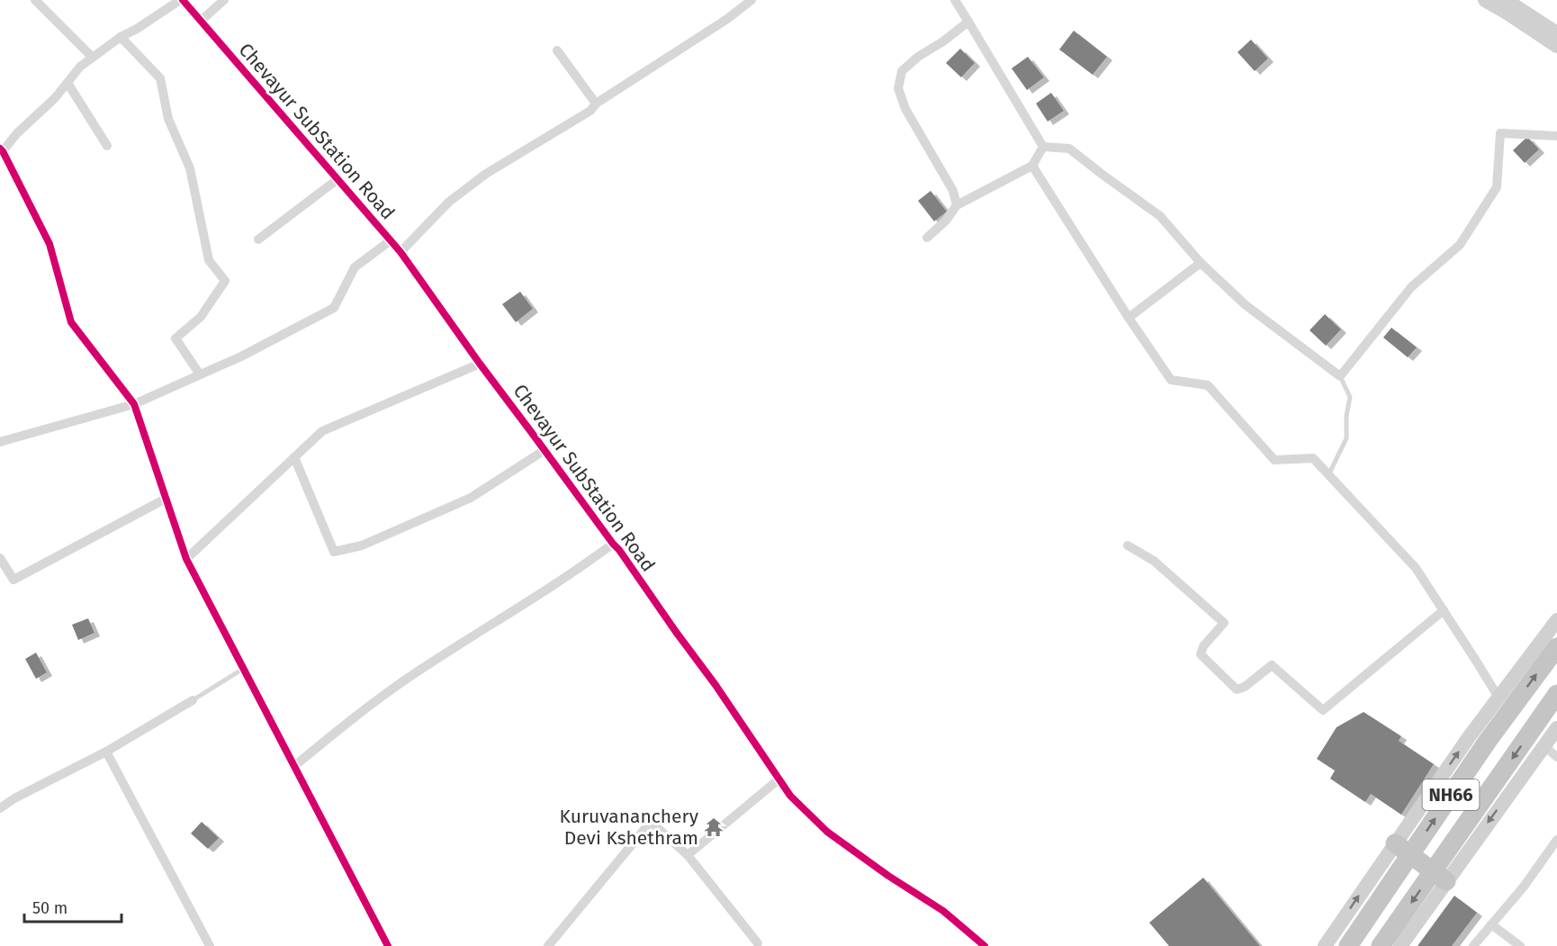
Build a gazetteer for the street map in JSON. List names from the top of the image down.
{
  "streets": {
    "highway": ["NH66"],
    "street": ["Chevayur SubStation Road"]
  },
  "places": {
    "temple": ["Kuruvananchery Devi Kshethram"]
  },
  "scale_bar": "50 m"
}
